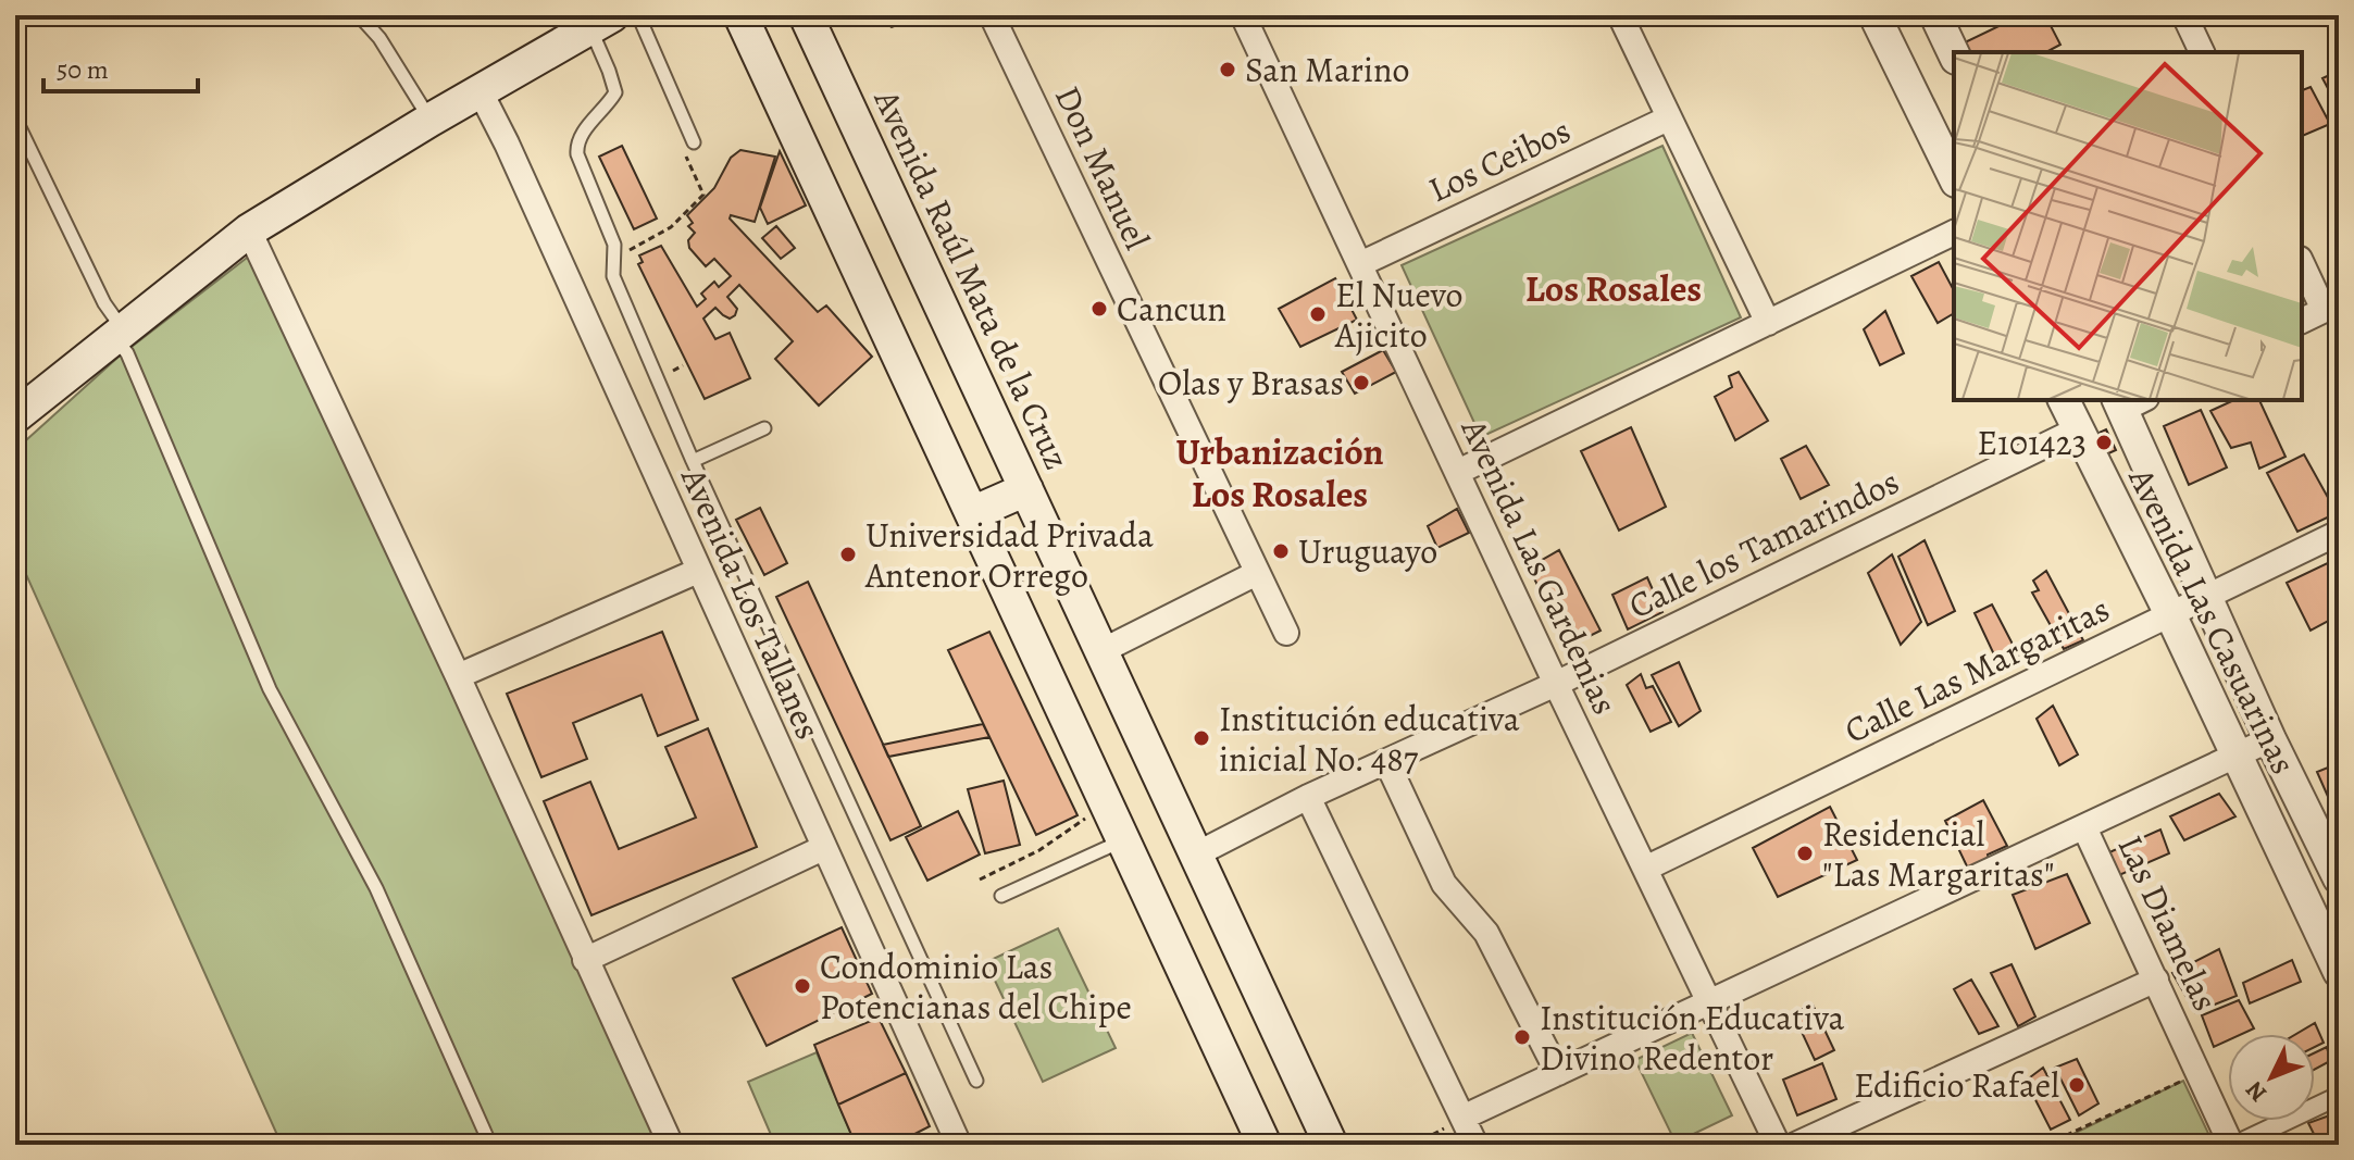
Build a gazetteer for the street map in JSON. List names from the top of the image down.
{
  "streets": {
    "main road": ["Avenida Raúl Mata de la Cruz"],
    "street": [
      "Los Ceibos",
      "Don Manuel",
      "Calle los Tamarindos",
      "Avenida Las Gardenias",
      "Avenida Los Tallanes",
      "Avenida Las Casuarinas",
      "Calle Las Margaritas",
      "Las Diamelas"
    ]
  },
  "crossings": [
    ["Los Ceibos", "Avenida Las Gardenias"],
    ["Avenida Raúl Mata de la Cruz", "Calle los Tamarindos"],
    ["Calle los Tamarindos", "Avenida Las Gardenias"],
    ["Calle los Tamarindos", "Avenida Las Casuarinas"],
    ["Avenida Las Gardenias", "Calle Las Margaritas"],
    ["Avenida Las Casuarinas", "Calle Las Margaritas"]
  ],
  "districts": ["Los Rosales", "Urbanización Los Rosales"],
  "places": [
    "San Marino",
    "Cancun",
    "El Nuevo Ajicito",
    "Olas y Brasas",
    "E101423",
    "Uruguayo",
    "Universidad Privada Antenor Orrego",
    "Institución educativa inicial No. 487",
    "Residencial \"Las Margaritas\"",
    "Condominio Las Potencianas del Chipe",
    "Institución Educativa Divino Redentor",
    "Edificio Rafael"
  ],
  "scale_bar": "50 m",
  "north": "bottom left"
}
